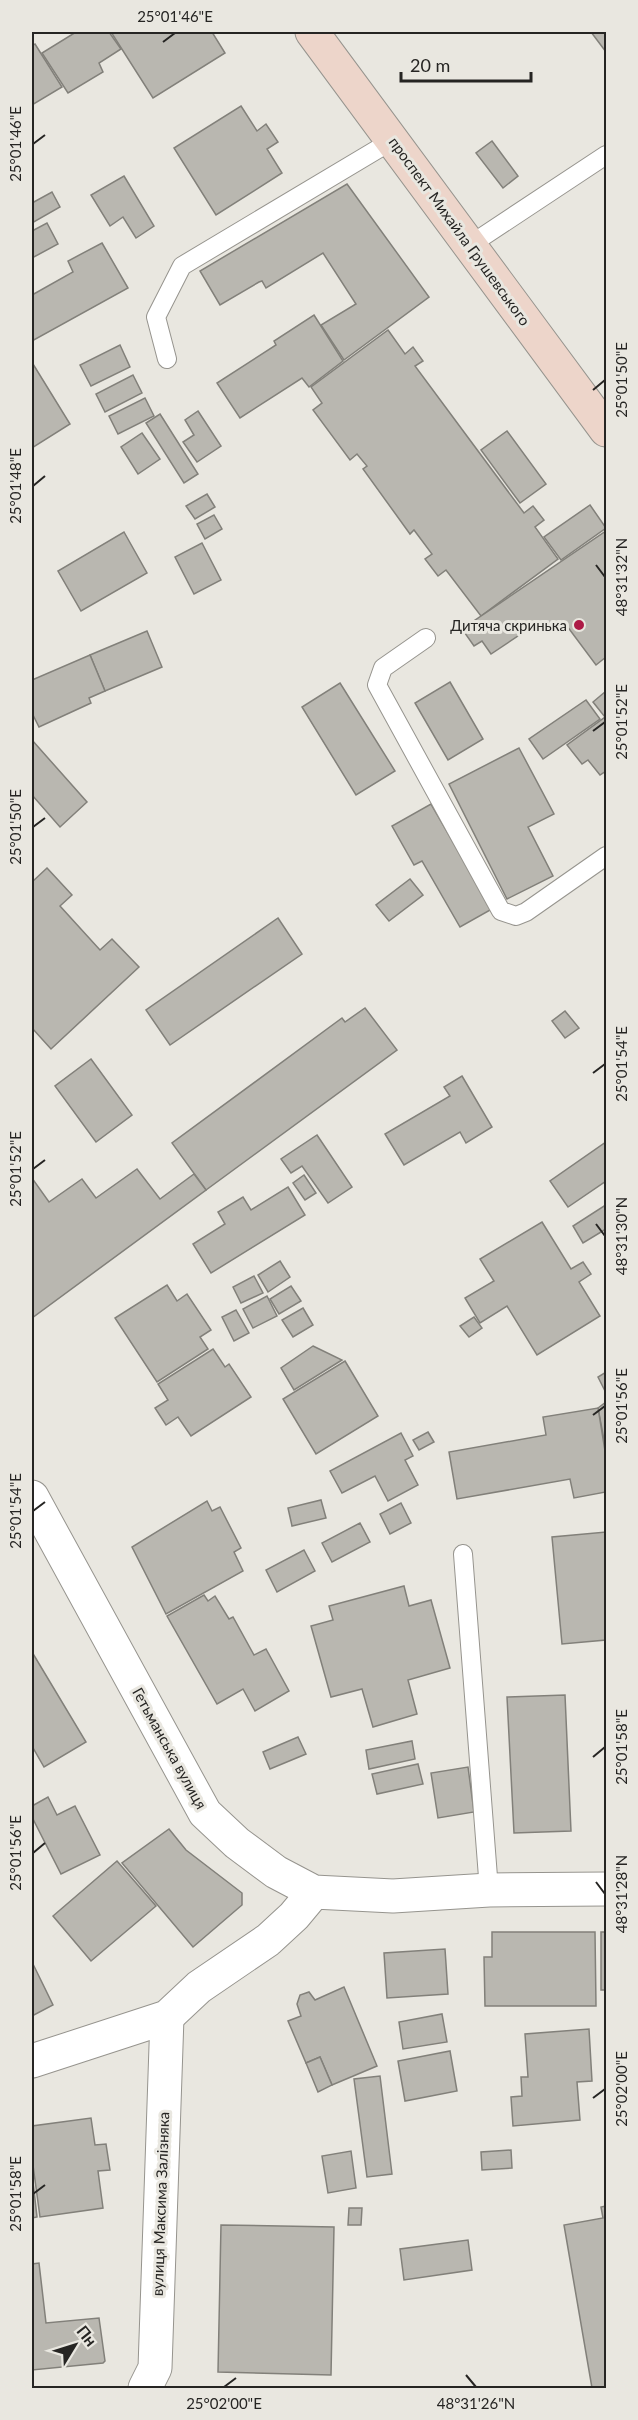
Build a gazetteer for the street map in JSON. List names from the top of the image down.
{
  "streets": {
    "main road": ["проспект Михайла Грушевського"],
    "street": ["Гетьманська вулиця", "вулиця Максима Залізняка"]
  },
  "places": ["Дитяча скринька"],
  "scale_bar": "20 m",
  "north": "top right",
  "coordinates": [
    "25°01'46\"E",
    "25°01'50\"E",
    "25°01'48\"E",
    "48°31'32\"N",
    "25°01'52\"E",
    "25°01'54\"E",
    "48°31'30\"N",
    "25°01'56\"E",
    "25°01'58\"E",
    "48°31'28\"N",
    "25°02'00\"E",
    "48°31'26\"N"
  ]
}
